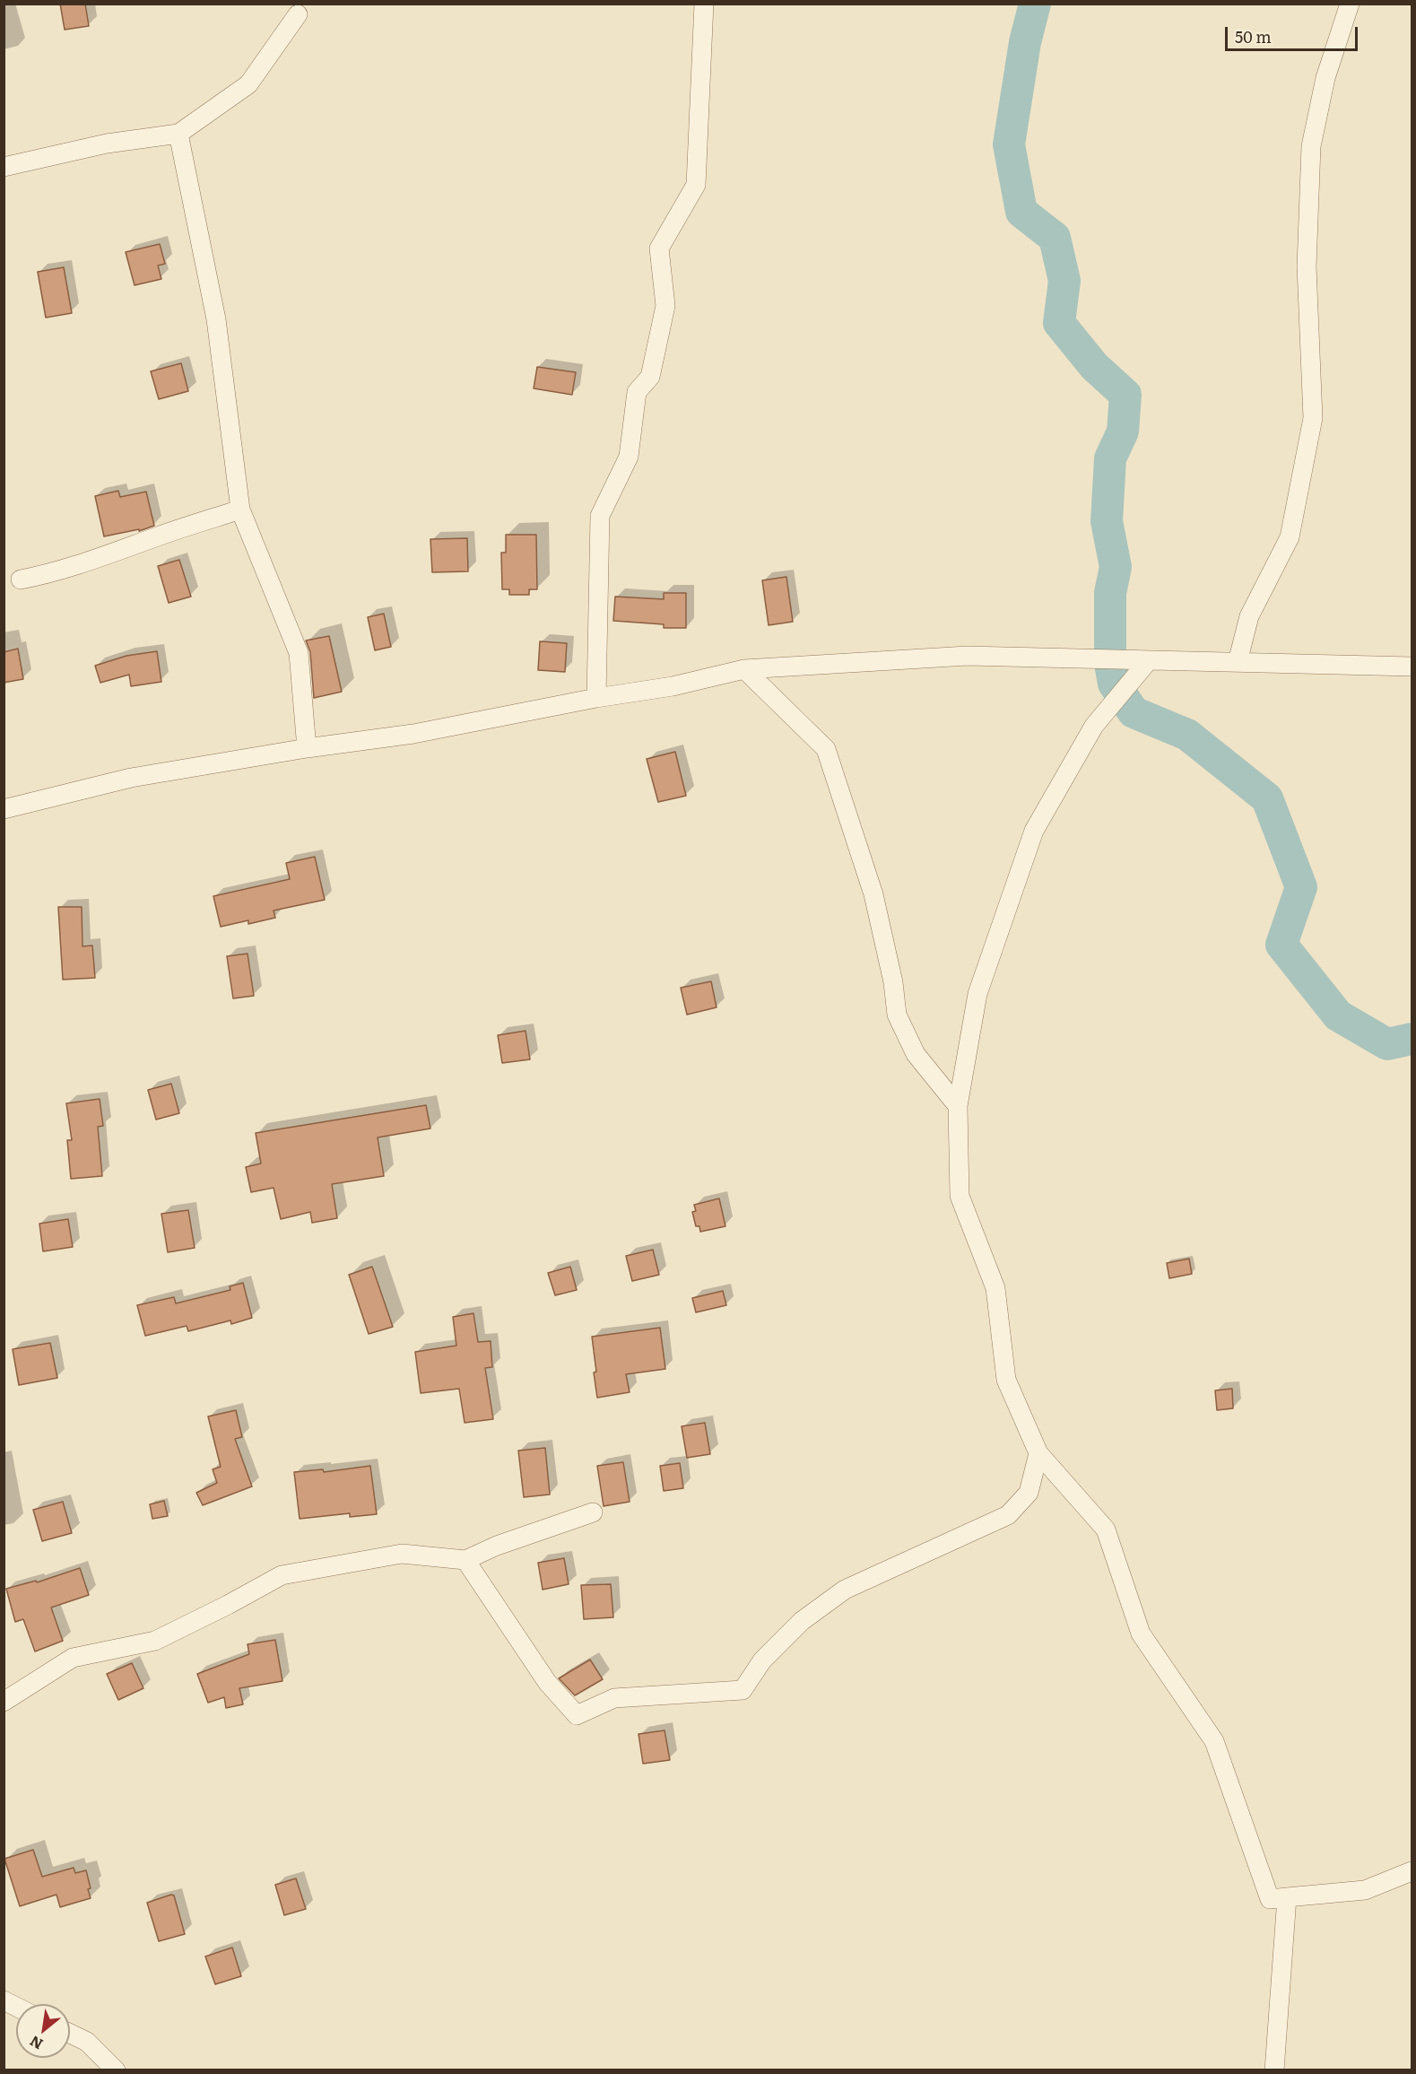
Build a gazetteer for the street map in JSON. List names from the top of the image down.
{
  "scale_bar": "50 m",
  "north": "bottom left"
}
